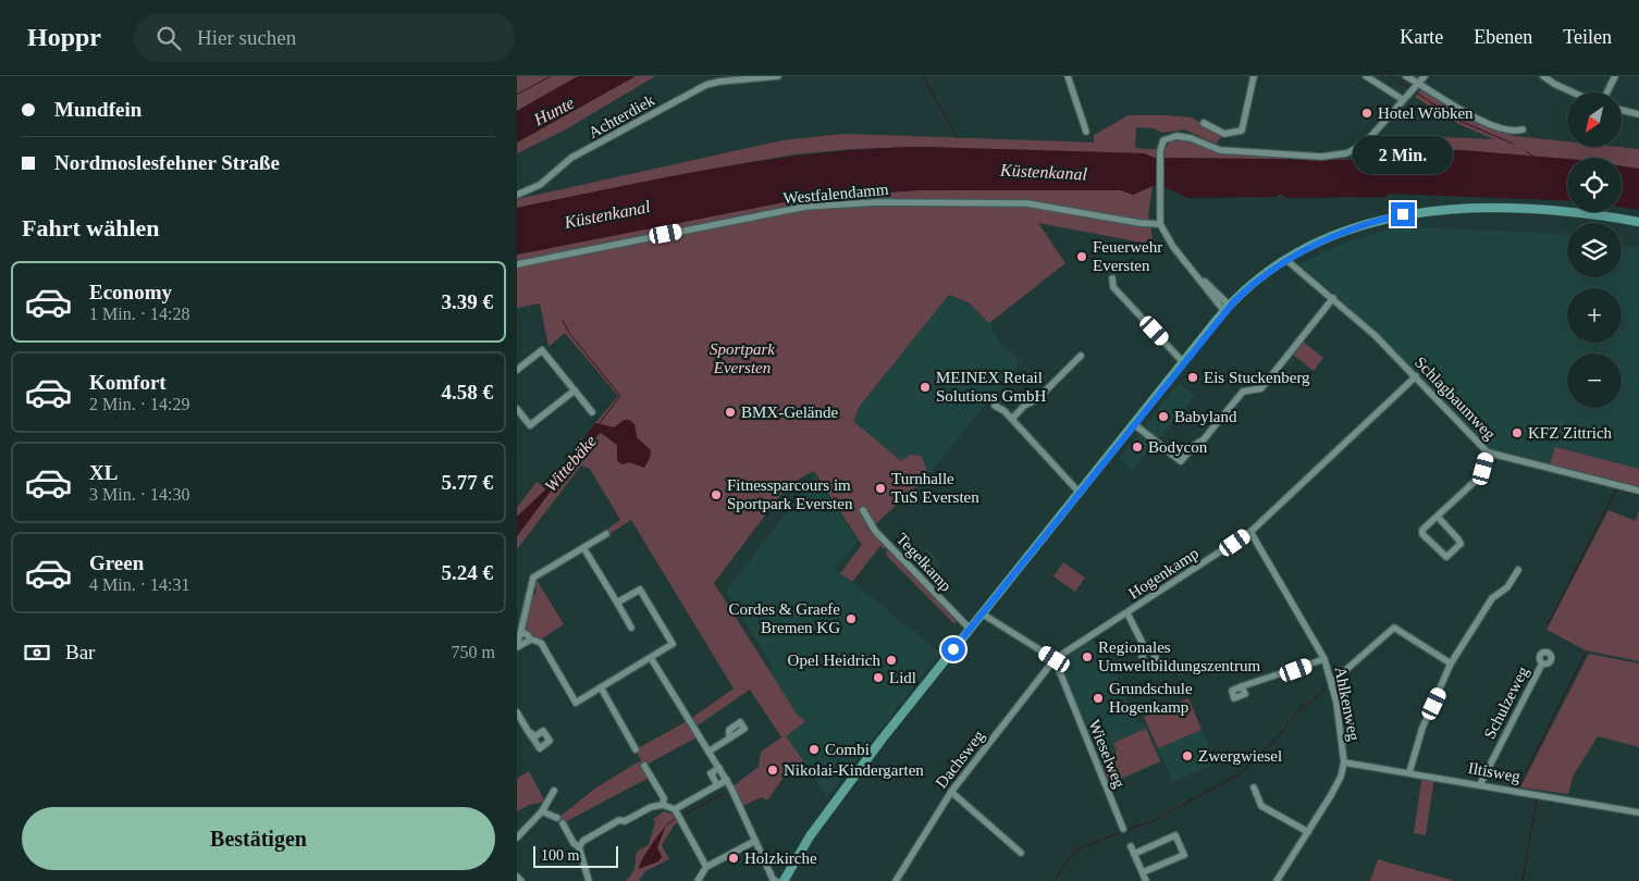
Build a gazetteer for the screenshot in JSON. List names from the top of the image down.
{
  "streets": {
    "street": [
      "Achterdiek",
      "Westfalendamm",
      "Schlagbaumweg",
      "Tegelkamp",
      "Hogenkamp",
      "Schulzeweg",
      "Ahlkenweg",
      "Wieselweg",
      "Dachsweg",
      "Iltisweg"
    ]
  },
  "crossings": [
    ["Schlagbaumweg", "Hogenkamp"],
    ["Hogenkamp", "Ahlkenweg"],
    ["Hogenkamp", "Wieselweg"],
    ["Hogenkamp", "Dachsweg"],
    ["Schulzeweg", "Iltisweg"],
    ["Ahlkenweg", "Iltisweg"],
    ["Wieselweg", "Dachsweg"]
  ],
  "water": ["Hunte", "Küstenkanal", "Wittebäke"],
  "parks": ["Sportpark Eversten"],
  "places": [
    "Hotel Wöbken",
    "Feuerwehr Eversten",
    "Eis Stuckenberg",
    "MEINEX Retail Solutions GmbH",
    "BMX-Gelände",
    "Babyland",
    "KFZ Zittrich",
    "Bodycon",
    "Turnhalle TuS Eversten",
    "Fitnessparcours im Sportpark Eversten",
    "Cordes & Graefe Bremen KG",
    "Regionales Umweltbildungszentrum",
    "Opel Heidrich",
    "Lidl",
    "Grundschule Hogenkamp",
    "Combi",
    "Zwergwiesel",
    "Nikolai-Kindergarten",
    "Holzkirche"
  ],
  "scale_bar": "100 m",
  "north": "bottom left",
  "page": {
    "header": "Hoppr",
    "search": "Hier suchen",
    "nav": ["Karte", "Ebenen", "Teilen"],
    "banner": ["Mundfein", "Nordmoslesfehner Straße"],
    "map_buttons": ["+", "−"],
    "bubble": "2 Min.",
    "heading": "Fahrt wählen",
    "list": [
      {
        "name": "Economy",
        "note": "1 Min. · 14:28",
        "value": "3.39 €"
      },
      {
        "name": "Komfort",
        "note": "2 Min. · 14:29",
        "value": "4.58 €"
      },
      {
        "name": "XL",
        "note": "3 Min. · 14:30",
        "value": "5.77 €"
      },
      {
        "name": "Green",
        "note": "4 Min. · 14:31",
        "value": "5.24 €"
      }
    ],
    "pay": ["Bar", "750 m"],
    "buttons": "Bestätigen",
    "scale": "100 m"
  }
}
